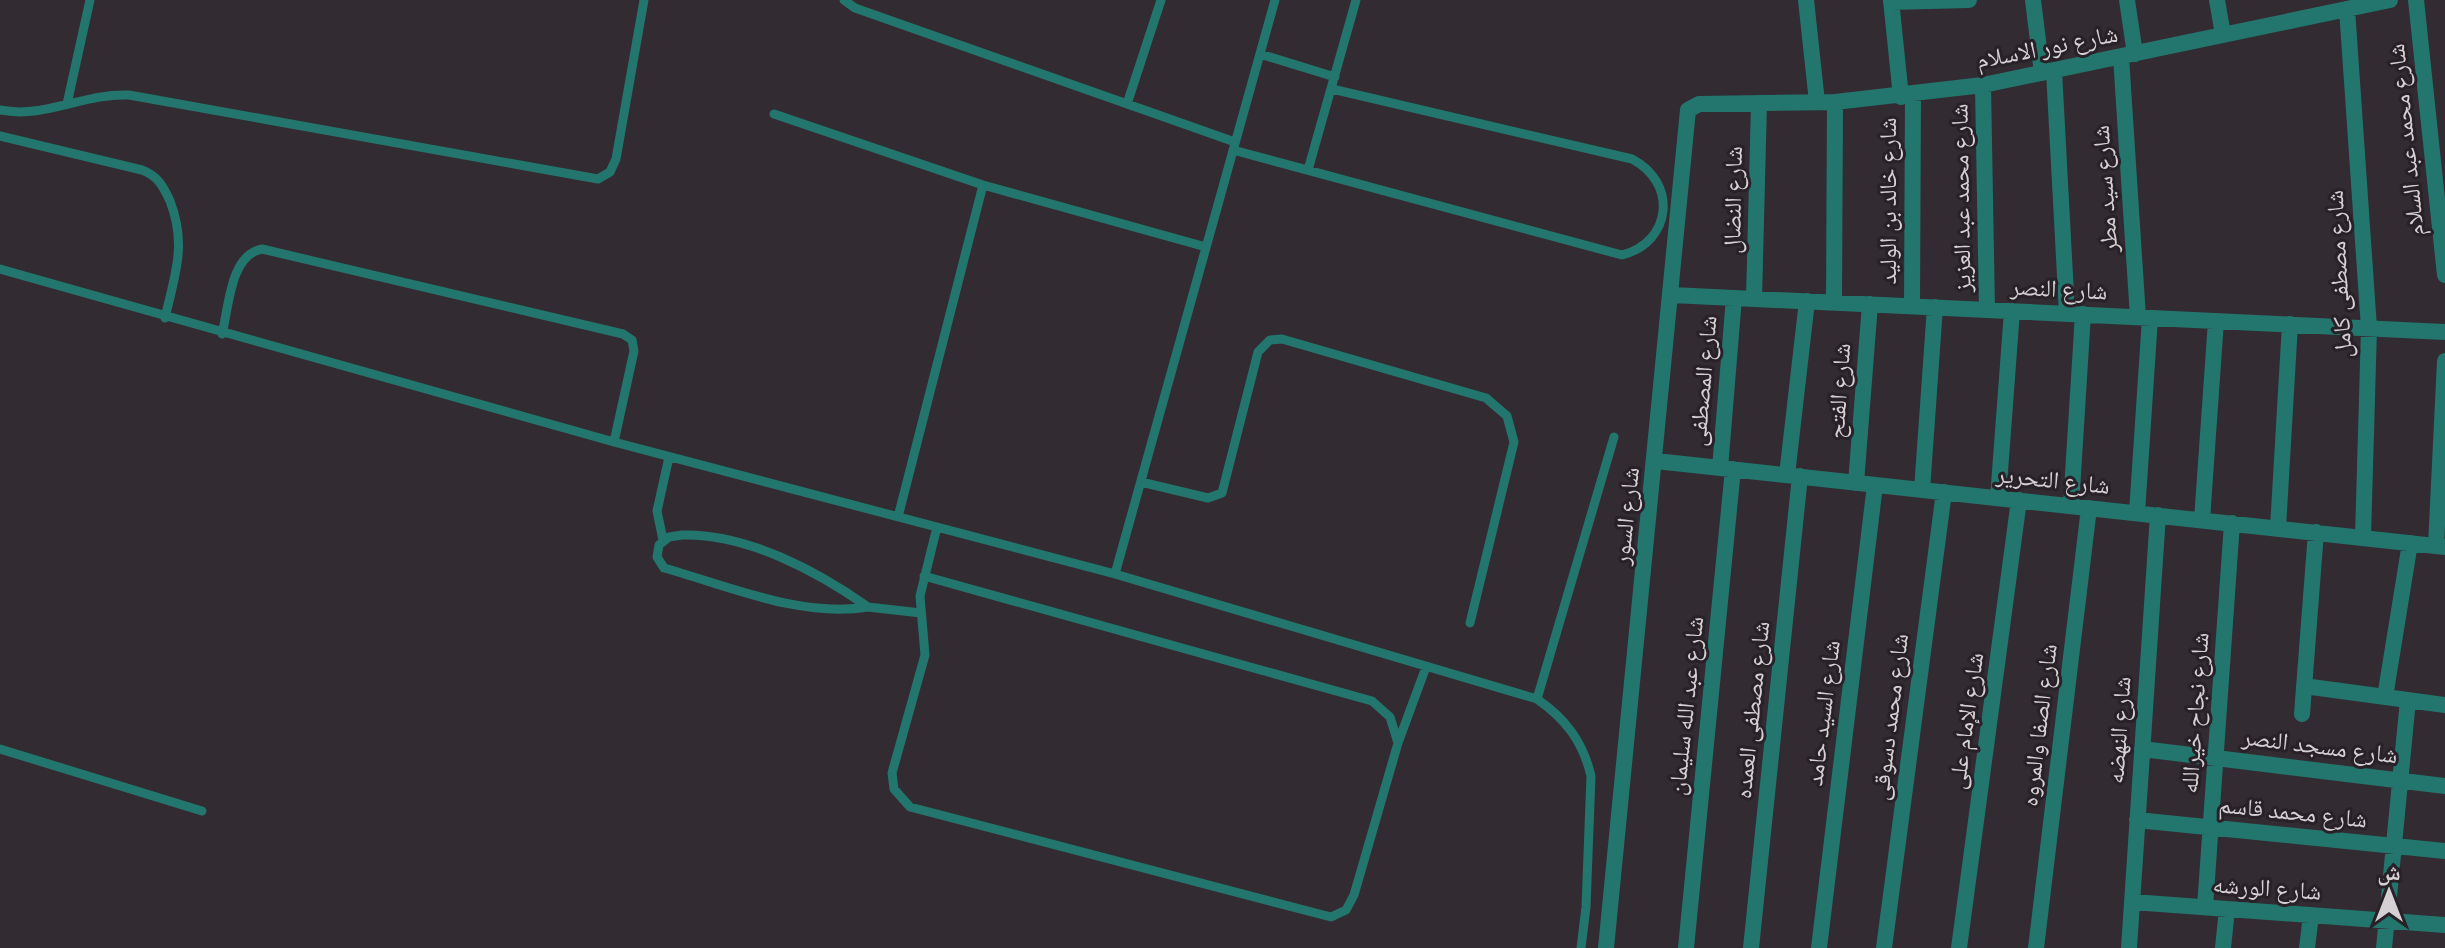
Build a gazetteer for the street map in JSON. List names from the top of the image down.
{
  "streets": {
    "street": [
      "شارع نور الاسلام",
      "شارع محمد عبد السلام",
      "شارع سيد مطر",
      "شارع محمد عبد العزيز",
      "شارع النضال",
      "شارع خالد بن الوليد",
      "شارع مصطفى كامل",
      "شارع النصر",
      "شارع المصطفى",
      "شارع الفتح",
      "شارع التحرير",
      "شارع السور",
      "شارع عبد الله سليمان",
      "شارع مصطفى العمده",
      "شارع السيد حامد",
      "شارع نجاح خيرالله",
      "شارع محمد دسوقى",
      "شارع الإمام على",
      "شارع الصفا والمروه",
      "شارع النهضه",
      "شارع مسجد النصر",
      "شارع محمد قاسم",
      "شارع الورشه"
    ]
  },
  "crossings": [
    ["شارع نور الاسلام", "شارع سيد مطر"],
    ["شارع نور الاسلام", "شارع محمد عبد العزيز"],
    ["شارع نور الاسلام", "شارع النضال"],
    ["شارع نور الاسلام", "شارع خالد بن الوليد"],
    ["شارع نور الاسلام", "شارع مصطفى كامل"],
    ["شارع نور الاسلام", "شارع السور"],
    ["شارع سيد مطر", "شارع النصر"],
    ["شارع سيد مطر", "شارع التحرير"],
    ["شارع محمد عبد العزيز", "شارع النصر"],
    ["شارع النضال", "شارع النصر"],
    ["شارع خالد بن الوليد", "شارع النصر"],
    ["شارع مصطفى كامل", "شارع النصر"],
    ["شارع مصطفى كامل", "شارع التحرير"],
    ["شارع النصر", "شارع المصطفى"],
    ["شارع النصر", "شارع الفتح"],
    ["شارع النصر", "شارع السور"],
    ["شارع النصر", "شارع مصطفى العمده"],
    ["شارع المصطفى", "شارع التحرير"],
    ["شارع المصطفى", "شارع عبد الله سليمان"],
    ["شارع الفتح", "شارع التحرير"],
    ["شارع التحرير", "شارع السور"],
    ["شارع التحرير", "شارع عبد الله سليمان"],
    ["شارع التحرير", "شارع مصطفى العمده"],
    ["شارع التحرير", "شارع السيد حامد"],
    ["شارع التحرير", "شارع نجاح خيرالله"],
    ["شارع التحرير", "شارع محمد دسوقى"],
    ["شارع التحرير", "شارع الإمام على"],
    ["شارع التحرير", "شارع الصفا والمروه"],
    ["شارع التحرير", "شارع النهضه"],
    ["شارع نجاح خيرالله", "شارع مسجد النصر"],
    ["شارع نجاح خيرالله", "شارع محمد قاسم"],
    ["شارع نجاح خيرالله", "شارع الورشه"],
    ["شارع النهضه", "شارع مسجد النصر"],
    ["شارع النهضه", "شارع محمد قاسم"],
    ["شارع النهضه", "شارع الورشه"]
  ],
  "north": "top"
}
